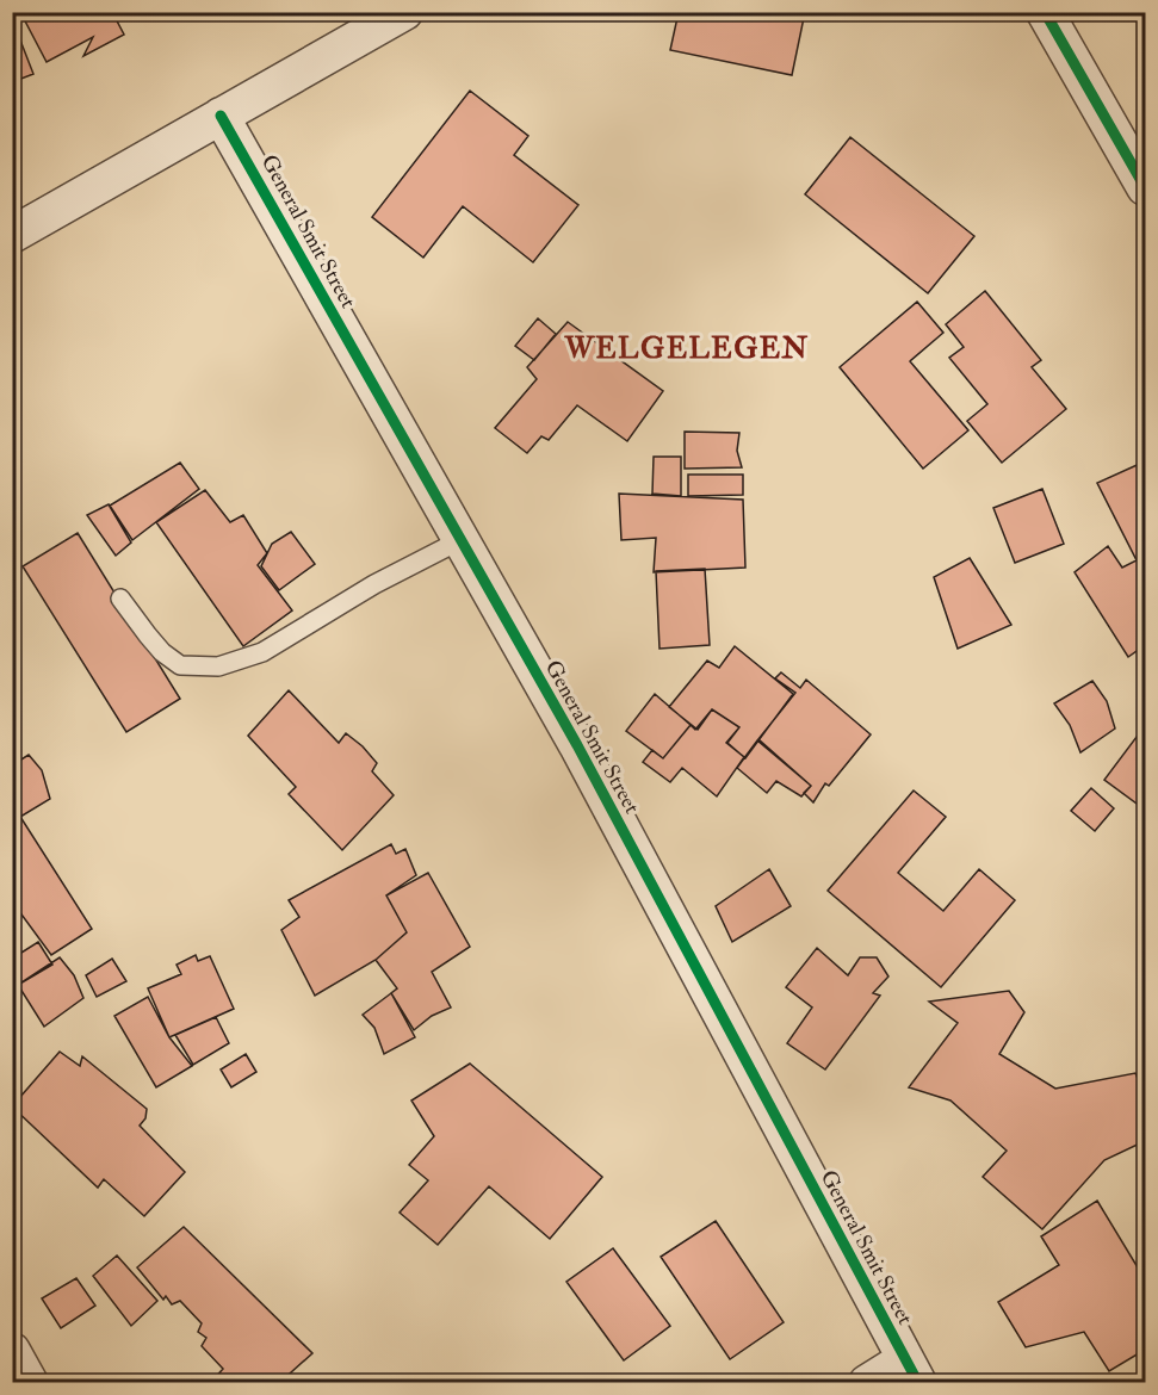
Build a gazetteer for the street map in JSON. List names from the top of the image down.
{
  "streets": {
    "street": ["General Smit Street"]
  },
  "districts": ["WELGELEGEN"]
}
